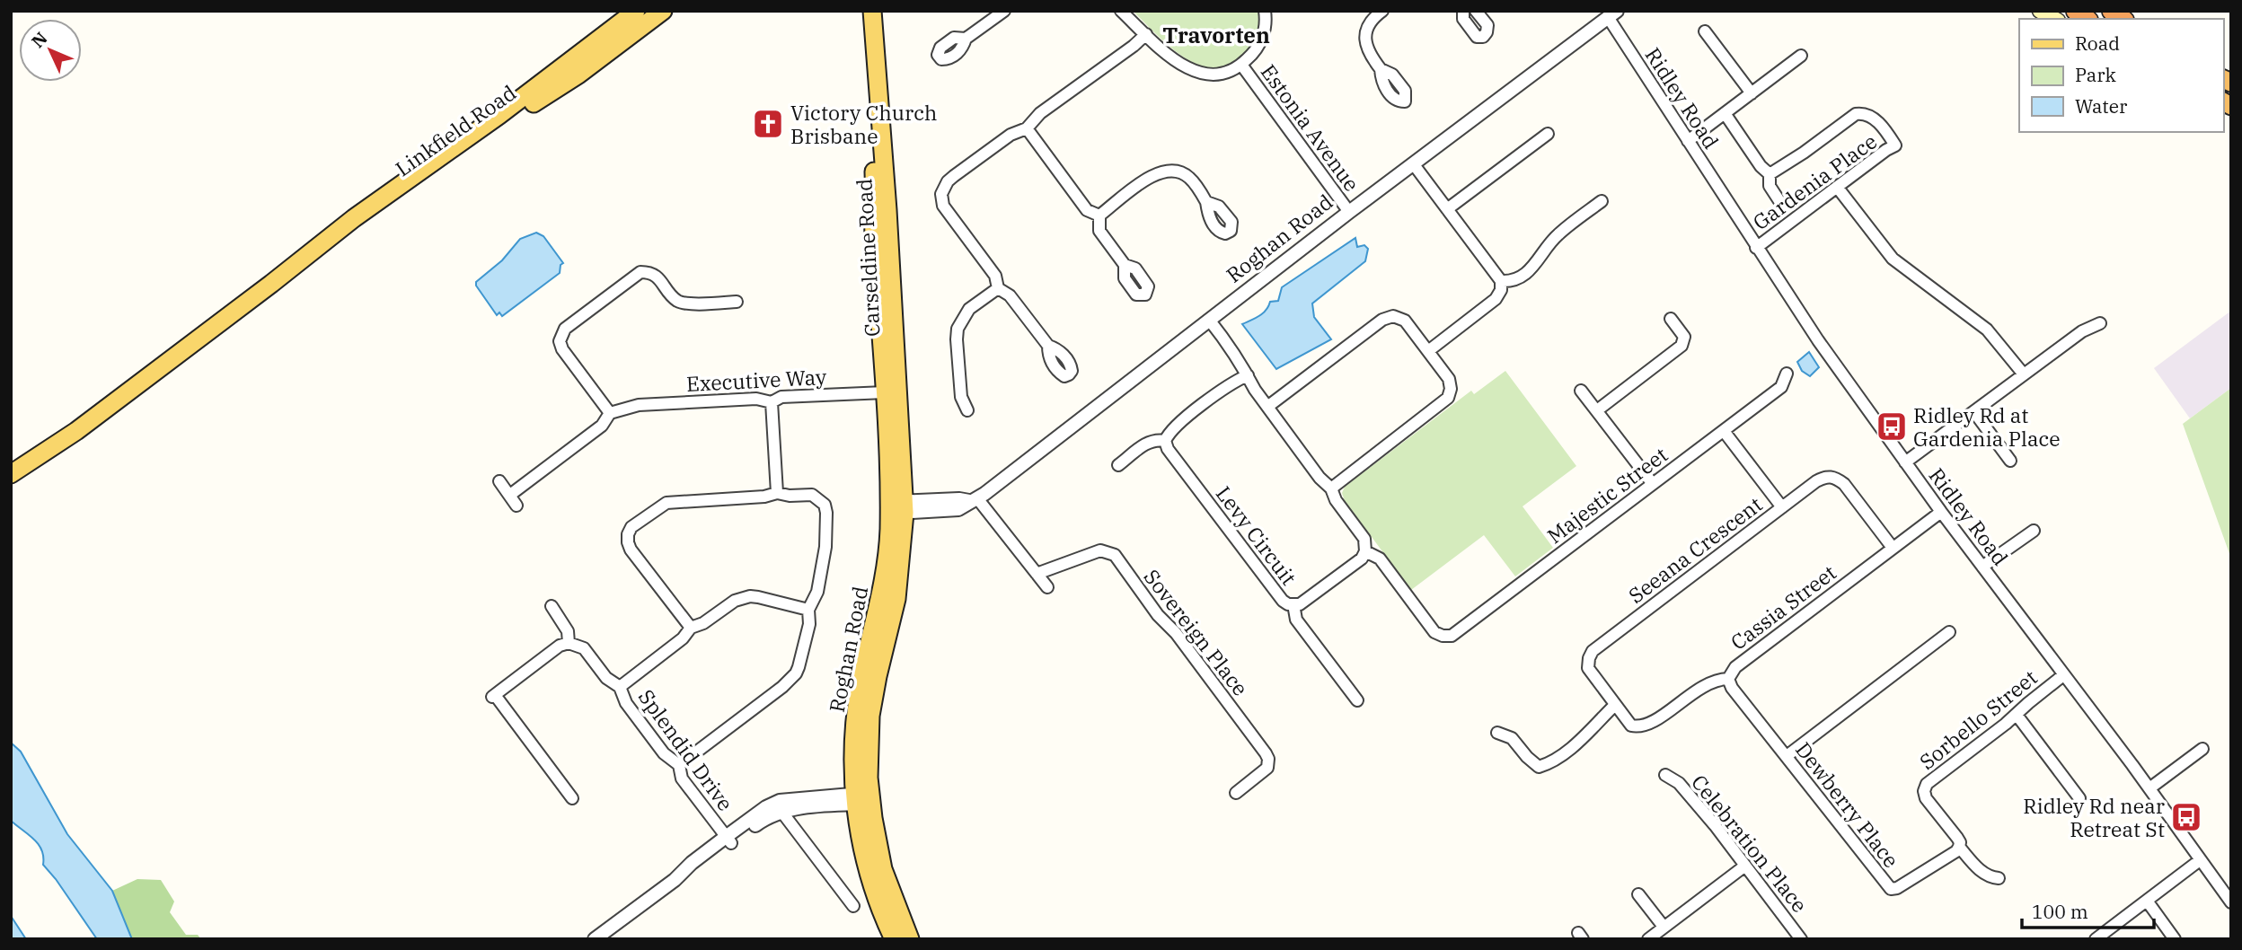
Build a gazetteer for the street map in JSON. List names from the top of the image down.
{
  "streets": {
    "main road": ["Linkfield Road", "Roghan Road", "Carseldine Road"],
    "street": [
      "Ridley Road",
      "Estonia Avenue",
      "Gardenia Place",
      "Executive Way",
      "Majestic Street",
      "Levy Circuit",
      "Seeana Crescent",
      "Cassia Street",
      "Sovereign Place",
      "Sorbello Street",
      "Splendid Drive",
      "Dewberry Place",
      "Celebration Place"
    ]
  },
  "crossings": [
    ["Ridley Road", "Gardenia Place"],
    ["Ridley Road", "Roghan Road"],
    ["Ridley Road", "Cassia Street"],
    ["Ridley Road", "Sorbello Street"],
    ["Estonia Avenue", "Roghan Road"],
    ["Roghan Road", "Carseldine Road"],
    ["Carseldine Road", "Executive Way"],
    ["Majestic Street", "Levy Circuit"],
    ["Seeana Crescent", "Cassia Street"],
    ["Cassia Street", "Dewberry Place"],
    ["Sorbello Street", "Dewberry Place"]
  ],
  "districts": ["Travorten"],
  "places": {
    "church": ["Victory Church Brisbane"],
    "bus stop": ["Ridley Rd at Gardenia Place", "Ridley Rd near Retreat St"]
  },
  "legend": ["Road", "Park", "Water"],
  "scale_bar": "100 m",
  "north": "top left"
}
